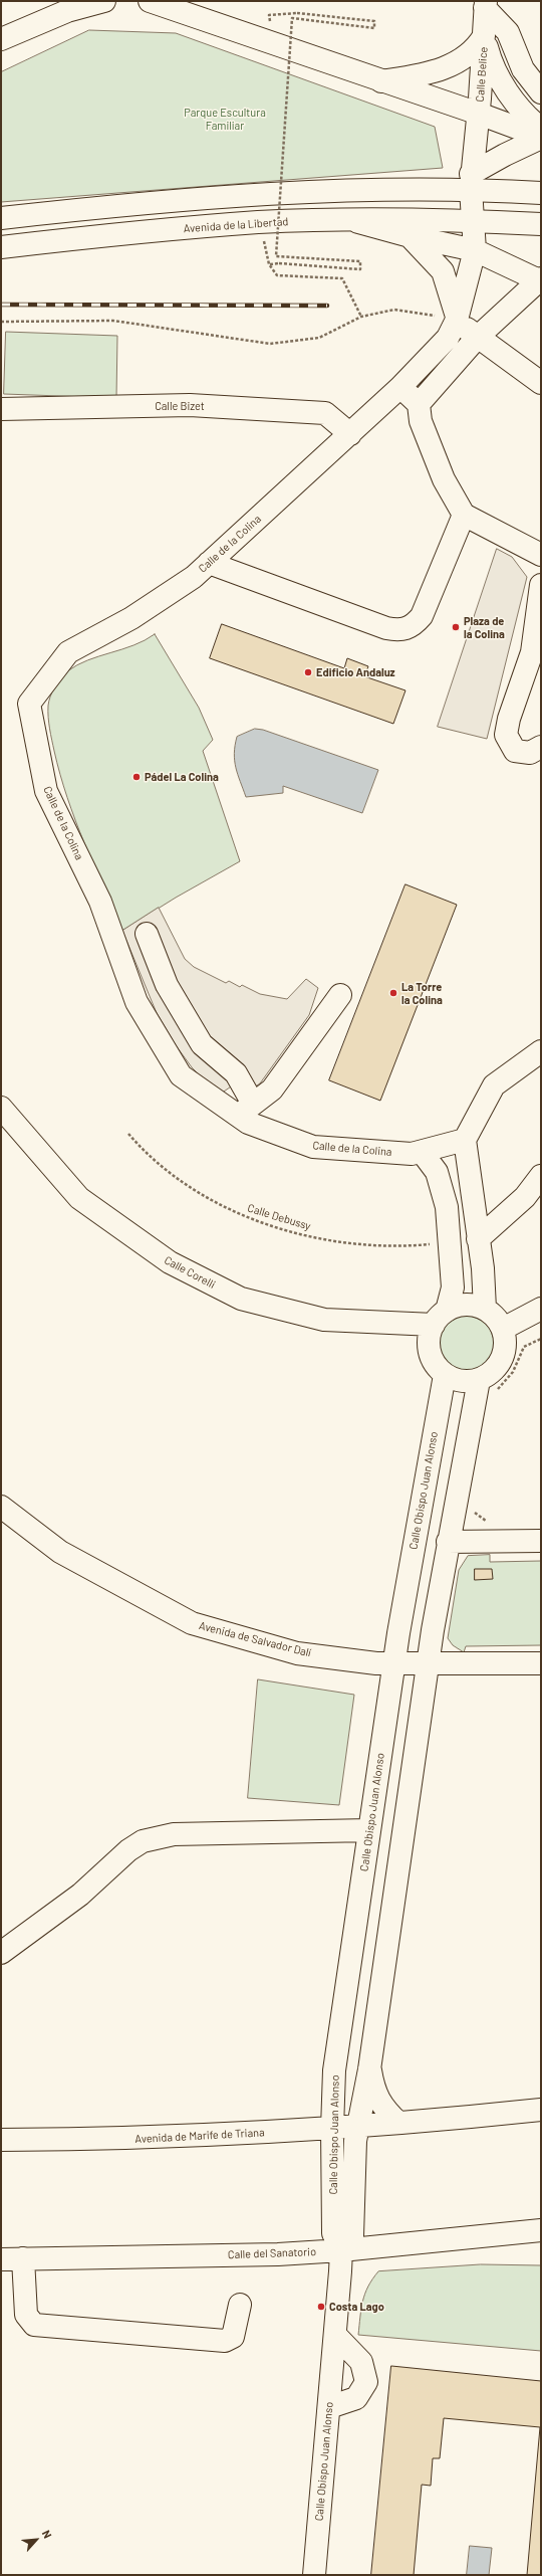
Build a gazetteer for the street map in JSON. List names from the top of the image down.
{
  "streets": {
    "street": [
      "Calle Belice",
      "Avenida de la Libertad",
      "Calle Bizet",
      "Calle de la Colina",
      "Calle Corelli",
      "Calle Obispo Juan Alonso",
      "Avenida de Salvador Dalí",
      "Avenida de Marife de Triana",
      "Calle del Sanatorio"
    ],
    "path": ["Calle Debussy"]
  },
  "crossings": [
    ["Calle Belice", "Calle de la Colina"],
    ["Avenida de la Libertad", "Calle de la Colina"],
    ["Calle Bizet", "Calle de la Colina"],
    ["Calle Corelli", "Calle Obispo Juan Alonso"],
    ["Calle Obispo Juan Alonso", "Avenida de Salvador Dalí"],
    ["Calle Obispo Juan Alonso", "Avenida de Marife de Triana"],
    ["Calle Obispo Juan Alonso", "Calle del Sanatorio"]
  ],
  "parks": ["Parque Escultura Familiar"],
  "places": [
    "Plaza de la Colina",
    "Edificio Andaluz",
    "Pádel La Colina",
    "La Torre la Colina",
    "Costa Lago"
  ],
  "north": "top right"
}
